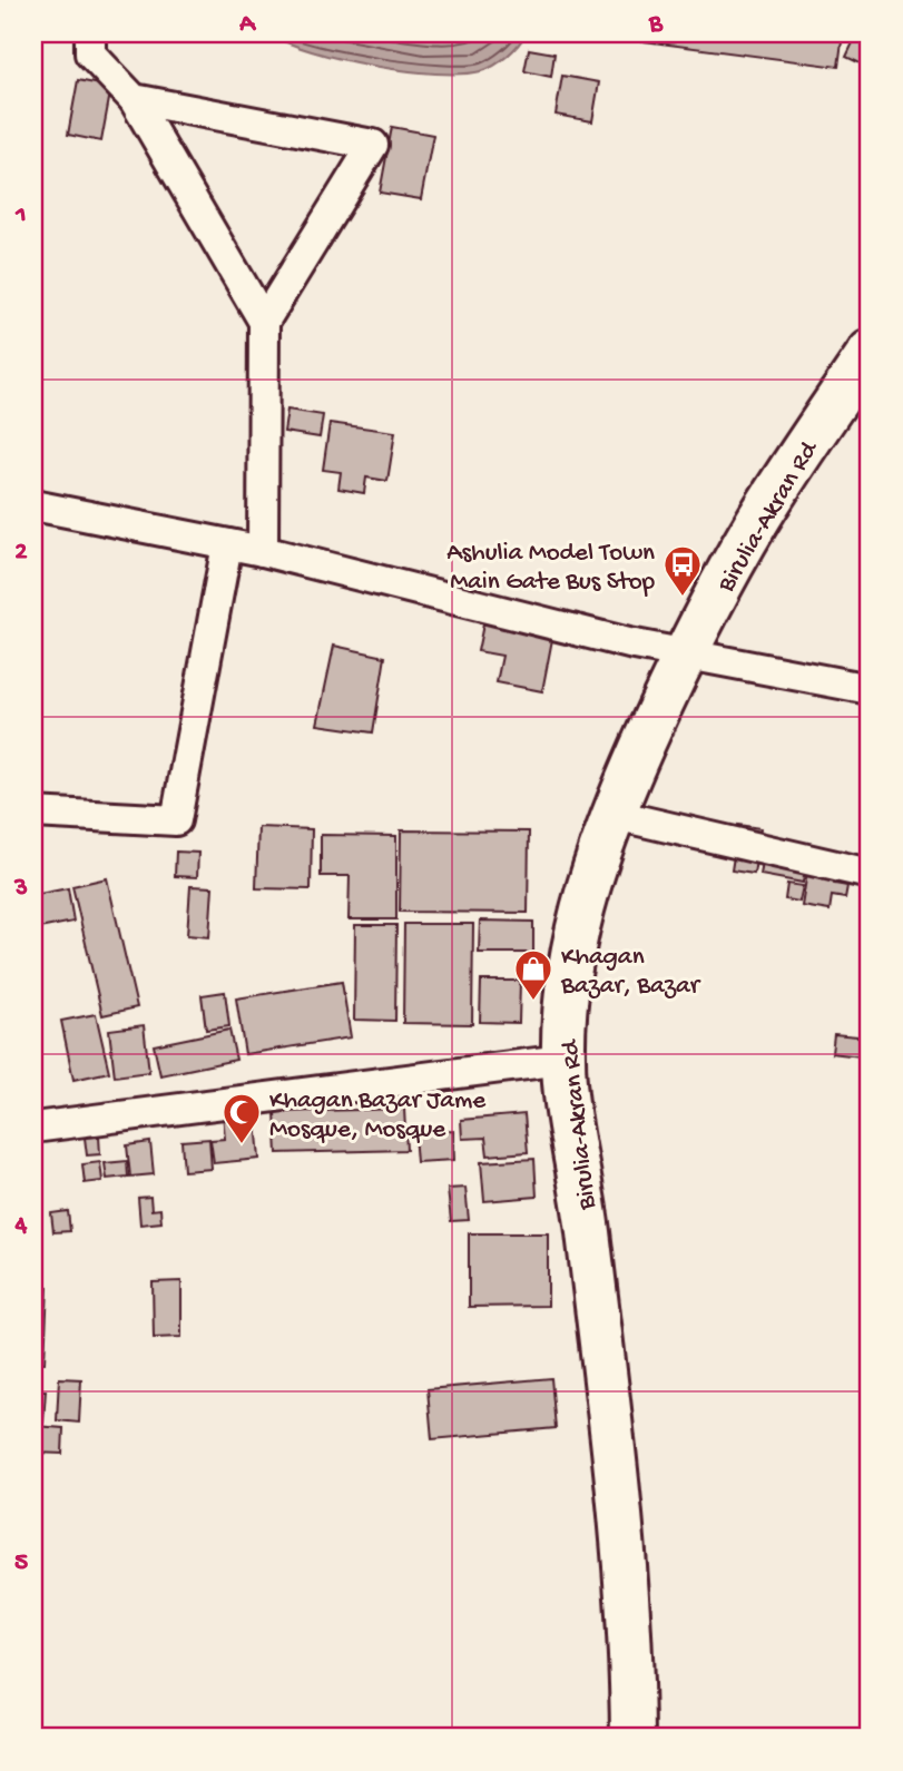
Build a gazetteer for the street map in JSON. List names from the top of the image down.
{
  "streets": {
    "highway": ["Birulia-Akran Rd"]
  },
  "places": {
    "bus stop": ["Ashulia Model Town Main Gate Bus Stop"],
    "shop": ["Khagan Bazar, Bazar"],
    "mosque": ["Khagan Bazar Jame Mosque, Mosque"]
  },
  "grid": {
    "columns": ["A", "B"],
    "rows": [
      "1",
      "2",
      "3",
      "4",
      "5"
    ]
  }
}
